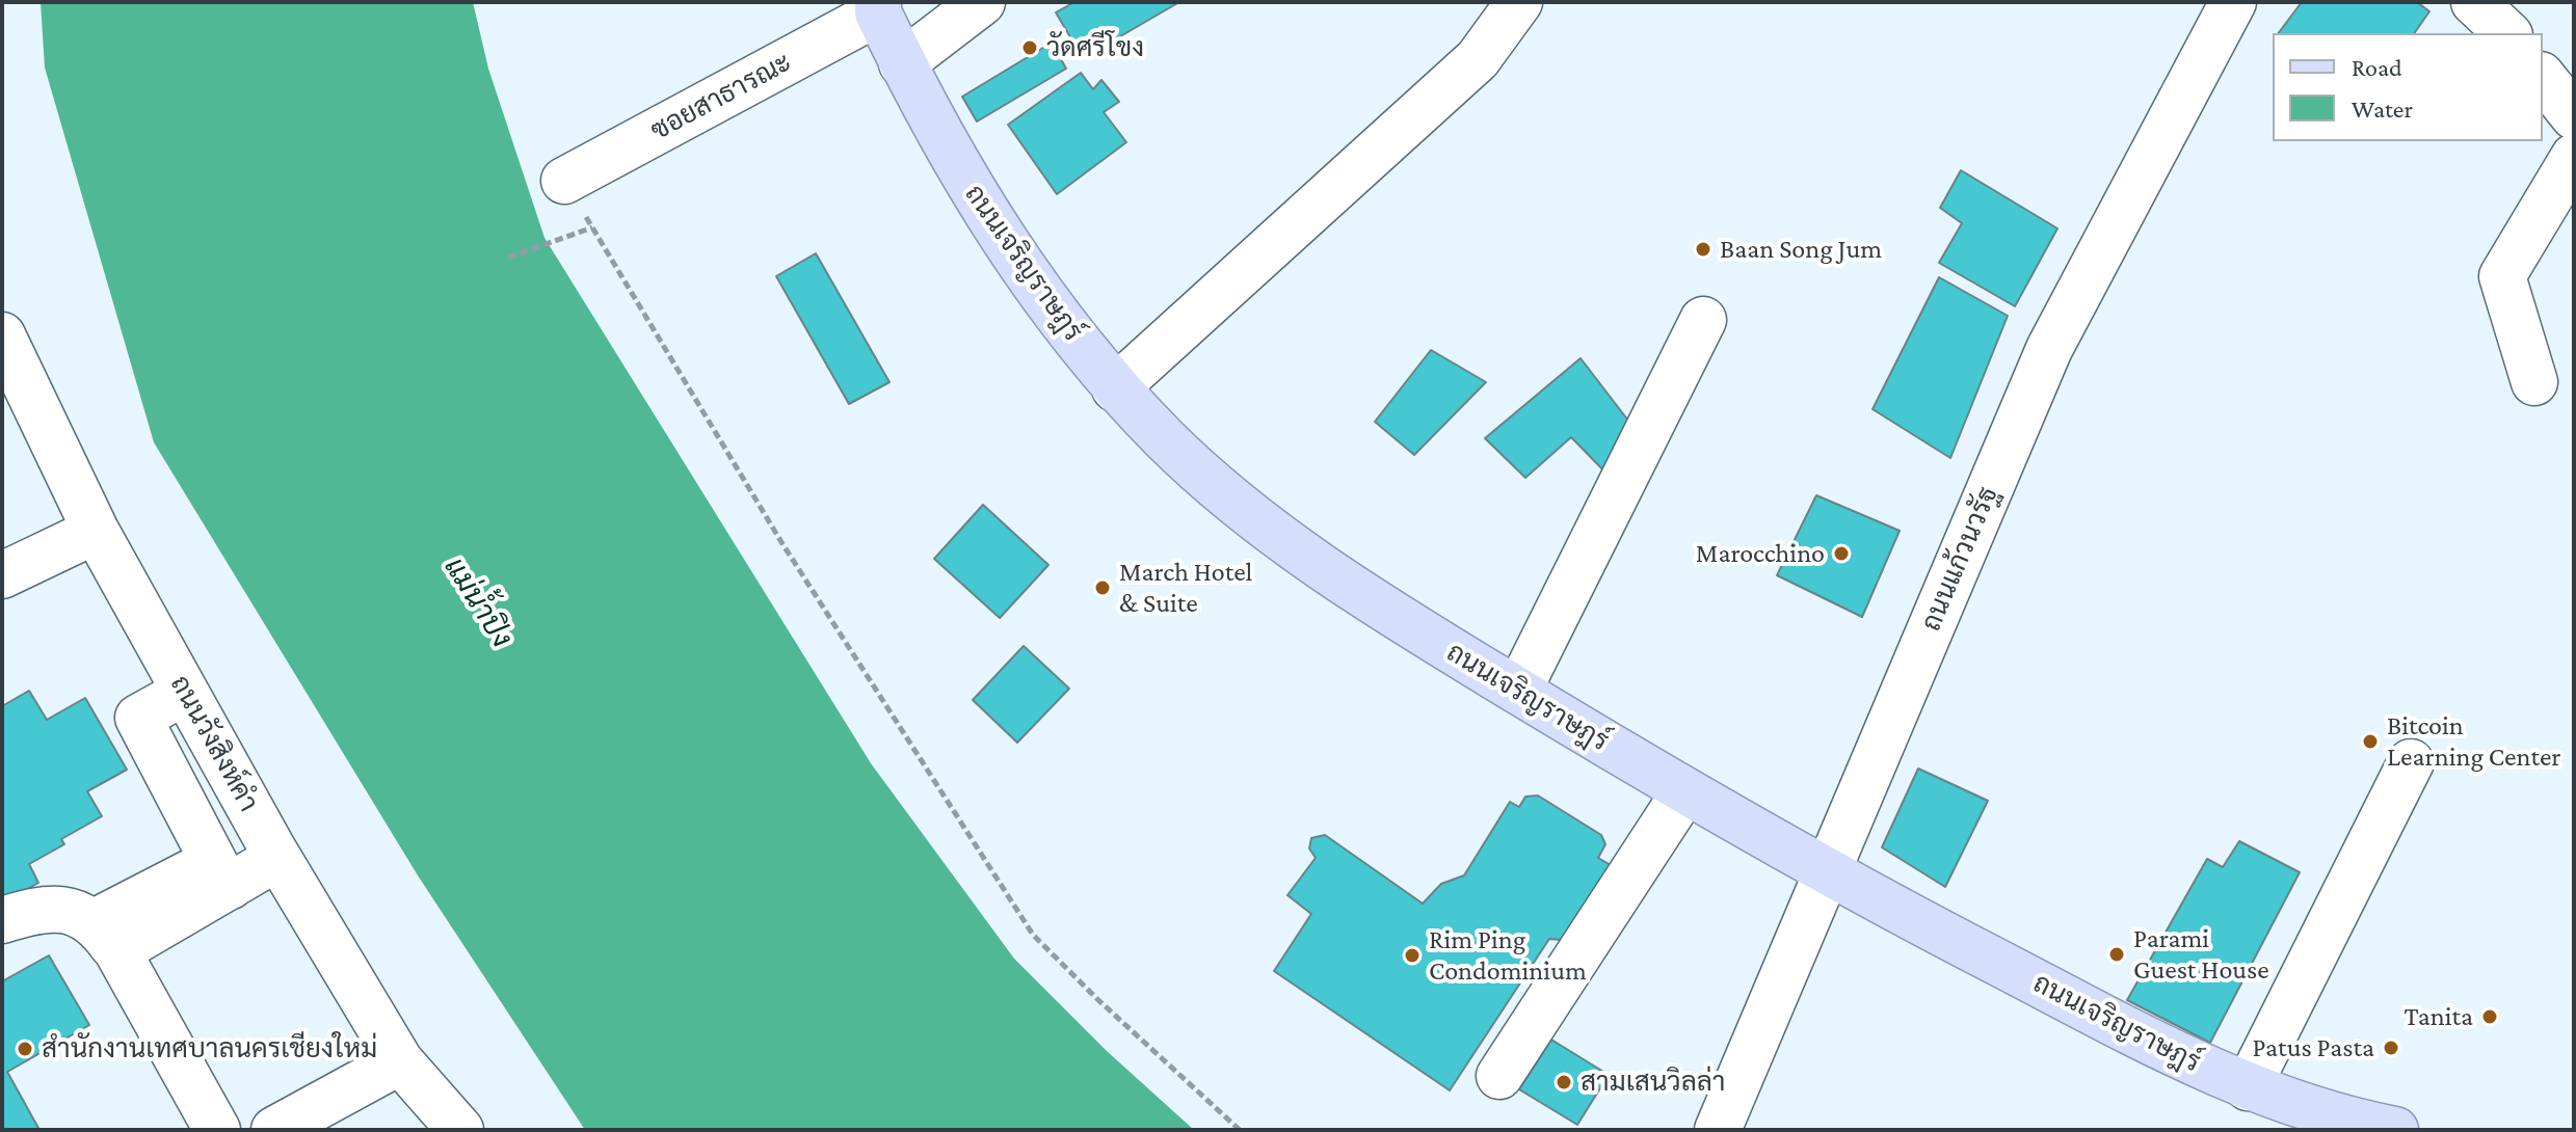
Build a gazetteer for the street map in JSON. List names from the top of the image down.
{
  "streets": {
    "main road": ["ถนนเจริญราษฎร์"],
    "street": ["ซอยสาธารณะ", "ถนนแก้วนวรัฐ", "ถนนวังสิงห์คำ"]
  },
  "crossings": [
    ["ซอยสาธารณะ", "ถนนเจริญราษฎร์"],
    ["ถนนเจริญราษฎร์", "ถนนแก้วนวรัฐ"]
  ],
  "water": ["แม่น้ำปิง"],
  "places": [
    "วัดศรีโขง",
    "Baan Song Jum",
    "Marocchino",
    "March Hotel & Suite",
    "Bitcoin Learning Center",
    "Parami Guest House",
    "Rim Ping Condominium",
    "Tanita",
    "Patus Pasta",
    "สำนักงานเทศบาลนครเชียงใหม่",
    "สามเสนวิลล่า"
  ],
  "legend": ["Road", "Water"]
}
